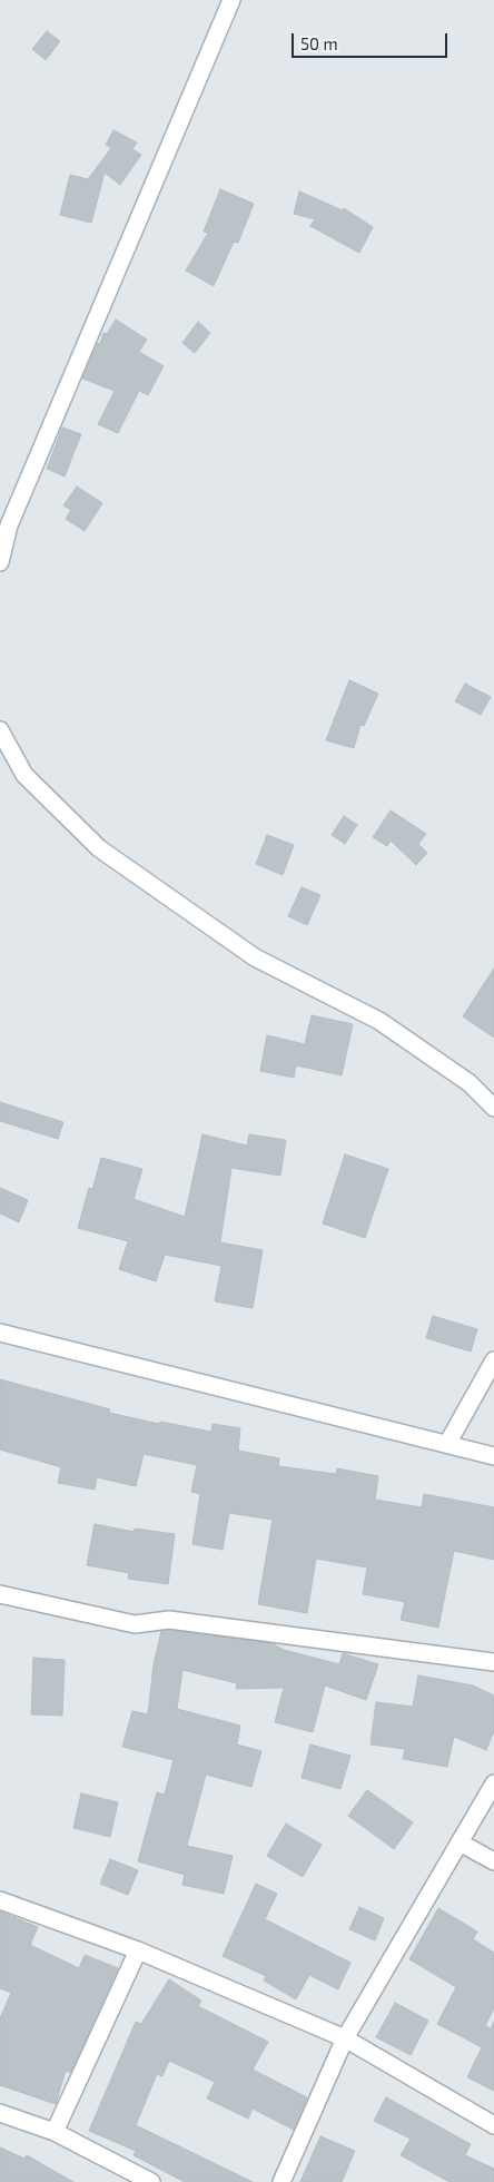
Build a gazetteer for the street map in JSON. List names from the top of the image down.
{
  "scale_bar": "50 m"
}
